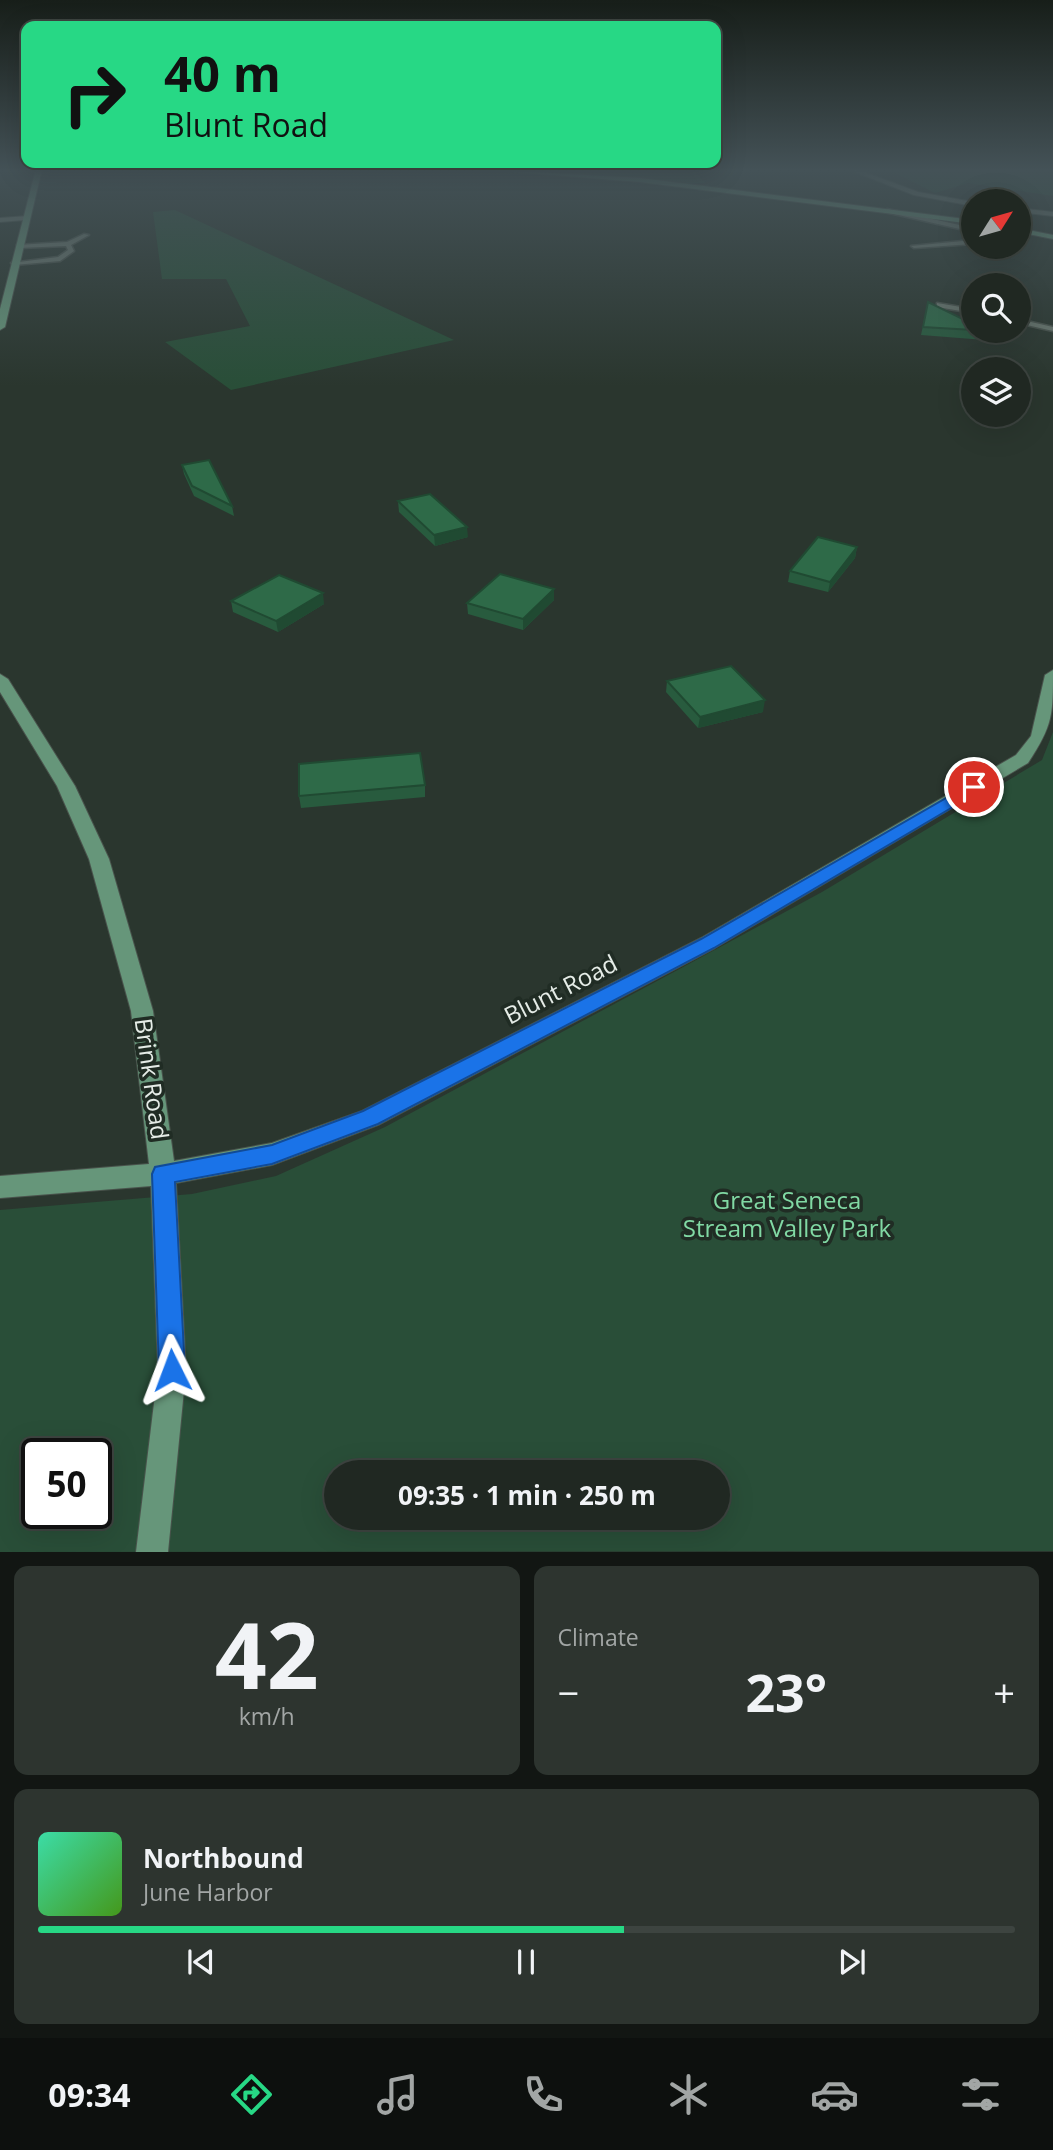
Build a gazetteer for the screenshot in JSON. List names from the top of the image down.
{
  "streets": {
    "street": ["Blunt Road", "Brink Road"]
  },
  "crossings": [
    ["Blunt Road", "Brink Road"]
  ],
  "parks": ["Great Seneca Stream Valley Park"],
  "north": "top right",
  "page": {
    "turn": ["40 m", "Blunt Road"],
    "limit": "50",
    "trip": "09:35 · 1 min · 250 m",
    "tile": [
      ["42", "km/h"],
      "Climate"
    ],
    "heat": ["−", "23°", "+"],
    "song": ["Northbound", "June Harbor"],
    "tabs": "09:34"
  }
}
